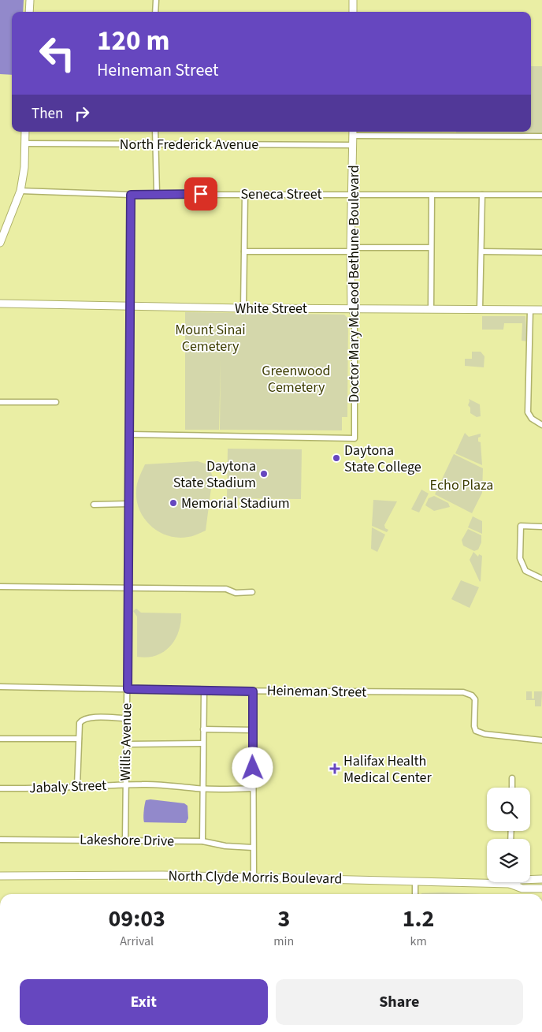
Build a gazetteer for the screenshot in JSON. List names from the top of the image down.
{
  "streets": {
    "street": [
      "North Frederick Avenue",
      "Seneca Street",
      "Doctor Mary McLeod Bethune Boulevard",
      "White Street",
      "Heineman Street",
      "Willis Avenue",
      "Jabaly Street",
      "Lakeshore Drive",
      "North Clyde Morris Boulevard"
    ]
  },
  "crossings": [
    ["North Frederick Avenue", "Doctor Mary McLeod Bethune Boulevard"],
    ["Seneca Street", "Doctor Mary McLeod Bethune Boulevard"],
    ["Seneca Street", "Willis Avenue"],
    ["Doctor Mary McLeod Bethune Boulevard", "White Street"],
    ["Doctor Mary McLeod Bethune Boulevard", "Willis Avenue"],
    ["White Street", "Willis Avenue"],
    ["Heineman Street", "Willis Avenue"],
    ["Willis Avenue", "Jabaly Street"],
    ["Willis Avenue", "Lakeshore Drive"]
  ],
  "parks": ["Mount Sinai Cemetery", "Greenwood Cemetery", "Echo Plaza"],
  "places": {
    "other": ["Daytona State College", "Daytona State Stadium", "Memorial Stadium"],
    "health": ["Halifax Health Medical Center"]
  },
  "page": {
    "turn": ["120 m", "Heineman Street"],
    "then": "Then",
    "eta": [
      "09:03",
      "Arrival",
      "3",
      "min",
      "1.2",
      "km"
    ],
    "buttons": ["Exit", "Share"]
  }
}
